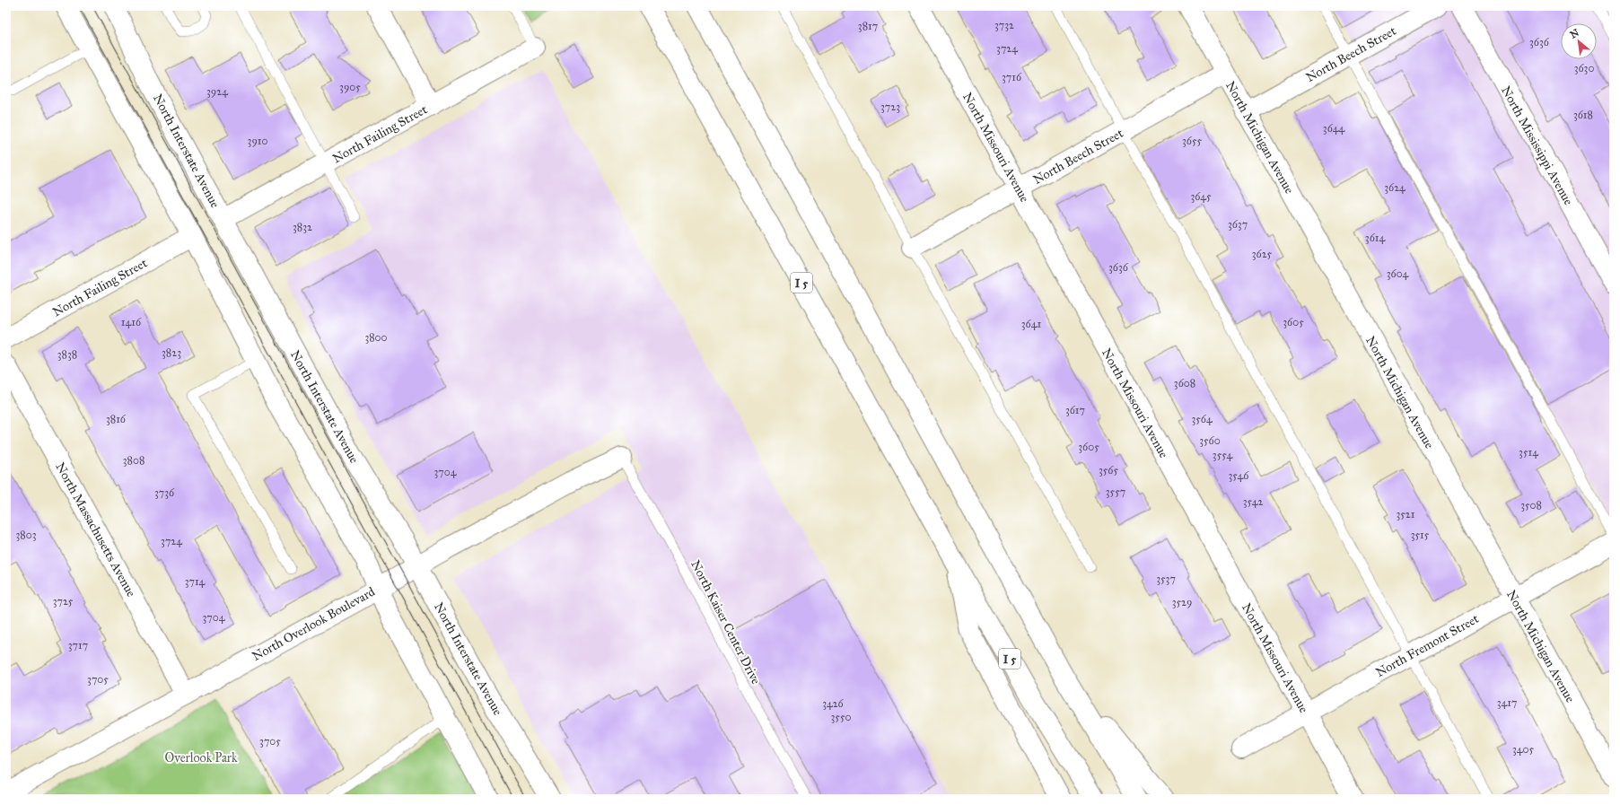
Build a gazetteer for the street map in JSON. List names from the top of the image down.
{
  "streets": {
    "main road": [
      "North Beech Street",
      "North Failing Street",
      "North Michigan Avenue",
      "North Mississippi Avenue",
      "North Missouri Avenue",
      "North Interstate Avenue",
      "I 5",
      "North Massachusetts Avenue",
      "North Overlook Boulevard",
      "North Fremont Street"
    ],
    "lane": ["North Kaiser Center Drive"]
  },
  "crossings": [
    ["North Beech Street", "North Michigan Avenue"],
    ["North Beech Street", "North Missouri Avenue"],
    ["North Failing Street", "North Interstate Avenue"],
    ["North Michigan Avenue", "North Fremont Street"],
    ["North Missouri Avenue", "North Fremont Street"],
    ["North Interstate Avenue", "North Overlook Boulevard"],
    ["North Massachusetts Avenue", "North Overlook Boulevard"],
    ["North Kaiser Center Drive", "North Overlook Boulevard"]
  ],
  "parks": ["Overlook Park"],
  "house_numbers": [
    "3732",
    "3817",
    "3636",
    "3724",
    "3630",
    "3716",
    "3905",
    "3924",
    "3723",
    "3618",
    "3644",
    "3910",
    "3655",
    "3624",
    "3645",
    "3637",
    "3832",
    "3614",
    "3625",
    "3636",
    "3604",
    "1416",
    "3605",
    "3641",
    "3800",
    "3823",
    "3838",
    "3608",
    "3617",
    "3816",
    "3564",
    "3560",
    "3605",
    "3514",
    "3554",
    "3808",
    "3565",
    "3704",
    "3546",
    "3557",
    "3736",
    "3542",
    "3508",
    "3521",
    "3803",
    "3515",
    "3724",
    "3537",
    "3714",
    "3725",
    "3529",
    "3704",
    "3717",
    "3705",
    "3417",
    "3426",
    "3550",
    "3705",
    "3405"
  ],
  "north": "top left"
}
